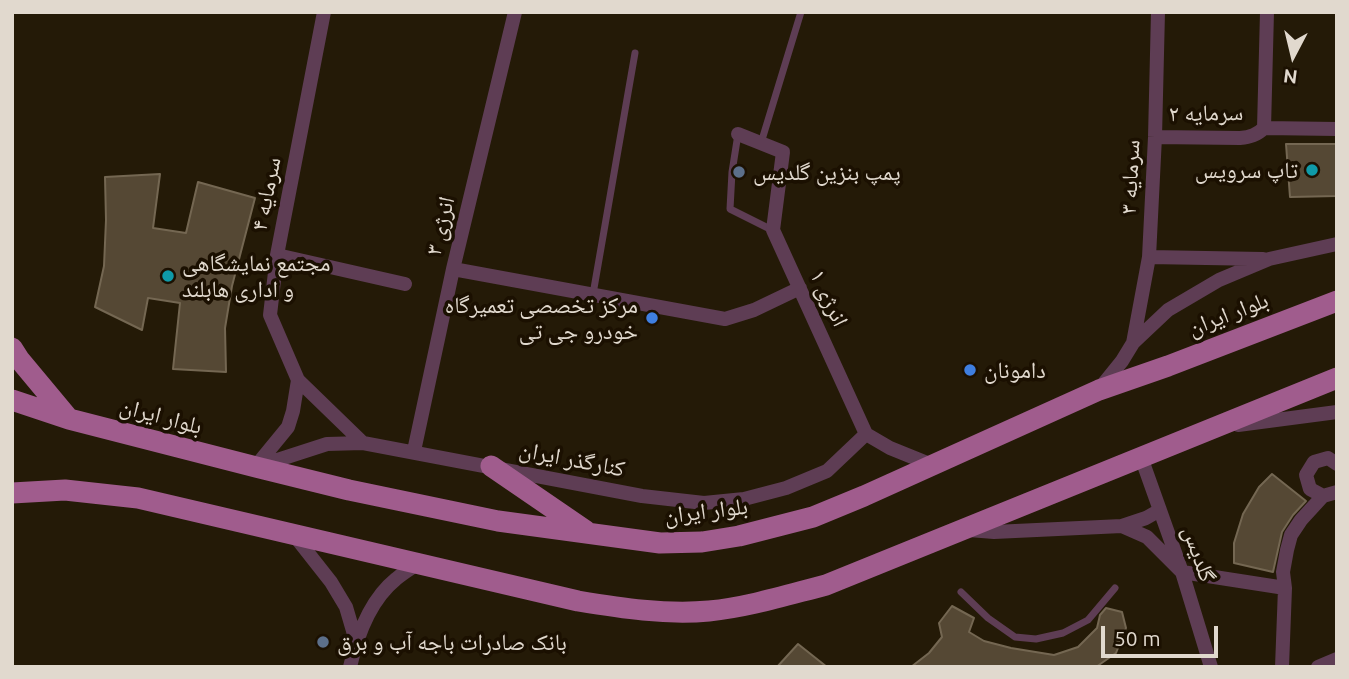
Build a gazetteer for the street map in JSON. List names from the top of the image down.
{
  "streets": {
    "main road": ["بلوار ایران"],
    "street": [
      "سرمایه ۲",
      "سرمایه ۳",
      "سرمایه ۴",
      "انرژی ۳",
      "انرژی ۱",
      "کنارگذر ایران",
      "گلدیس"
    ]
  },
  "crossings": [
    ["سرمایه ۲", "سرمایه ۳"],
    ["انرژی ۳", "کنارگذر ایران"],
    ["انرژی ۱", "کنارگذر ایران"],
    ["بلوار ایران", "کنارگذر ایران"]
  ],
  "places": [
    "تاپ سرویس",
    "پمپ بنزین گلدیس",
    "مجتمع نمایشگاهی و اداری هابلند",
    "مرکز تخصصی تعمیرگاه خودرو جی تی",
    "دامونان",
    "بانک صادرات باجه آب و برق"
  ],
  "scale_bar": "50 m",
  "north": "bottom"
}
